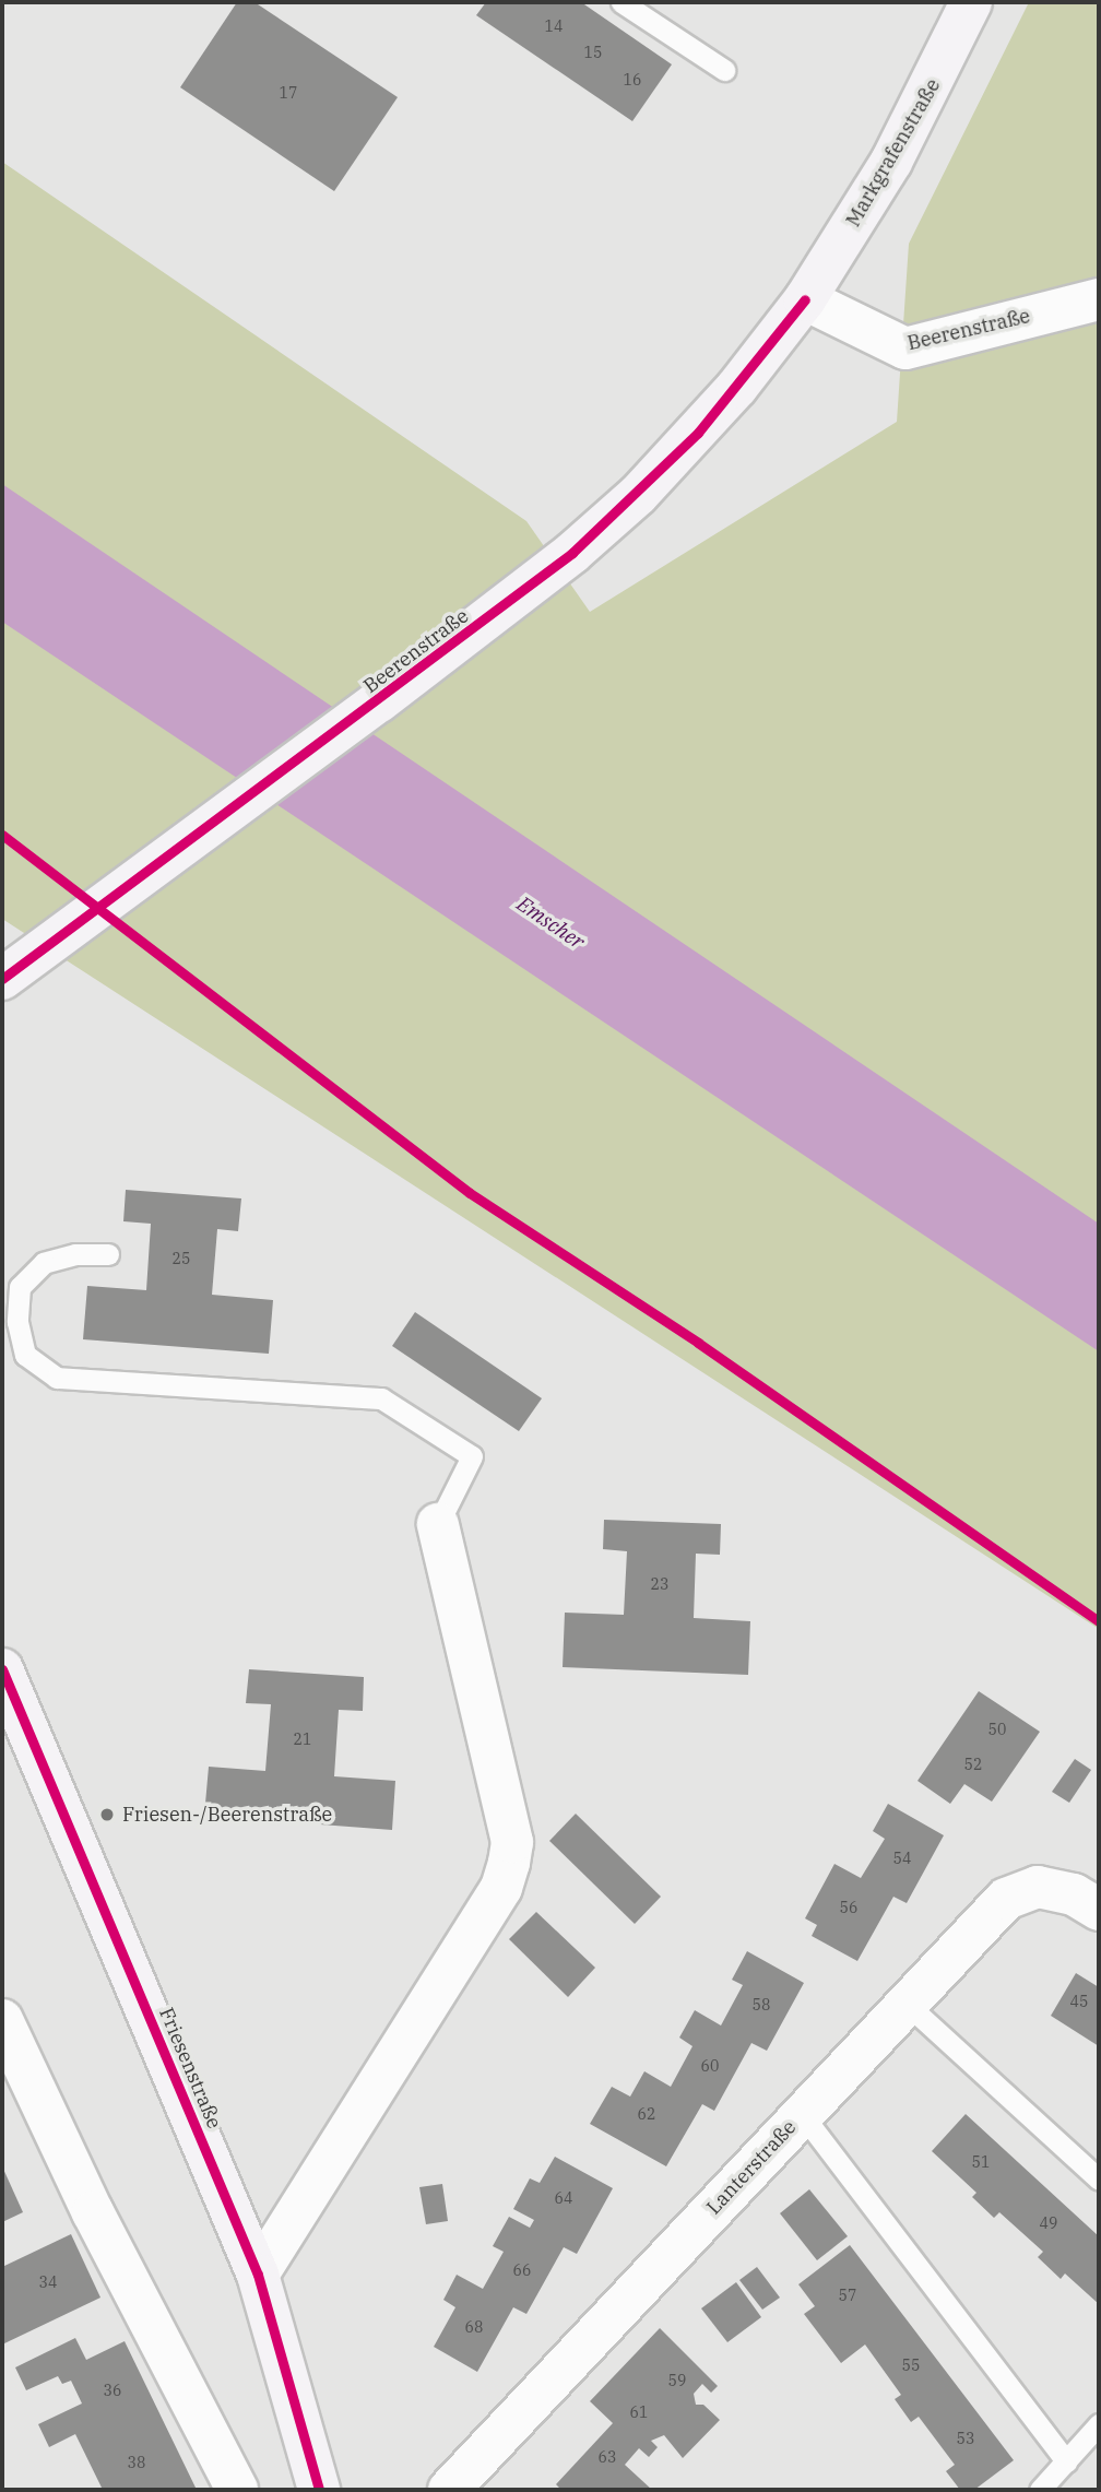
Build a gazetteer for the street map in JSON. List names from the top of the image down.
{
  "streets": {
    "main road": ["Markgrafenstraße", "Beerenstraße", "Friesenstraße"],
    "street": ["Lanterstraße"]
  },
  "crossings": [
    ["Markgrafenstraße", "Beerenstraße"]
  ],
  "water": ["Emscher"],
  "places": ["Friesen-/Beerenstraße"],
  "house_numbers": [
    "14",
    "15",
    "16",
    "17",
    "25",
    "23",
    "50",
    "21",
    "52",
    "54",
    "56",
    "45",
    "58",
    "60",
    "62",
    "51",
    "64",
    "49",
    "66",
    "34",
    "57",
    "68",
    "55",
    "59",
    "36",
    "61",
    "53",
    "63",
    "38"
  ]
}
